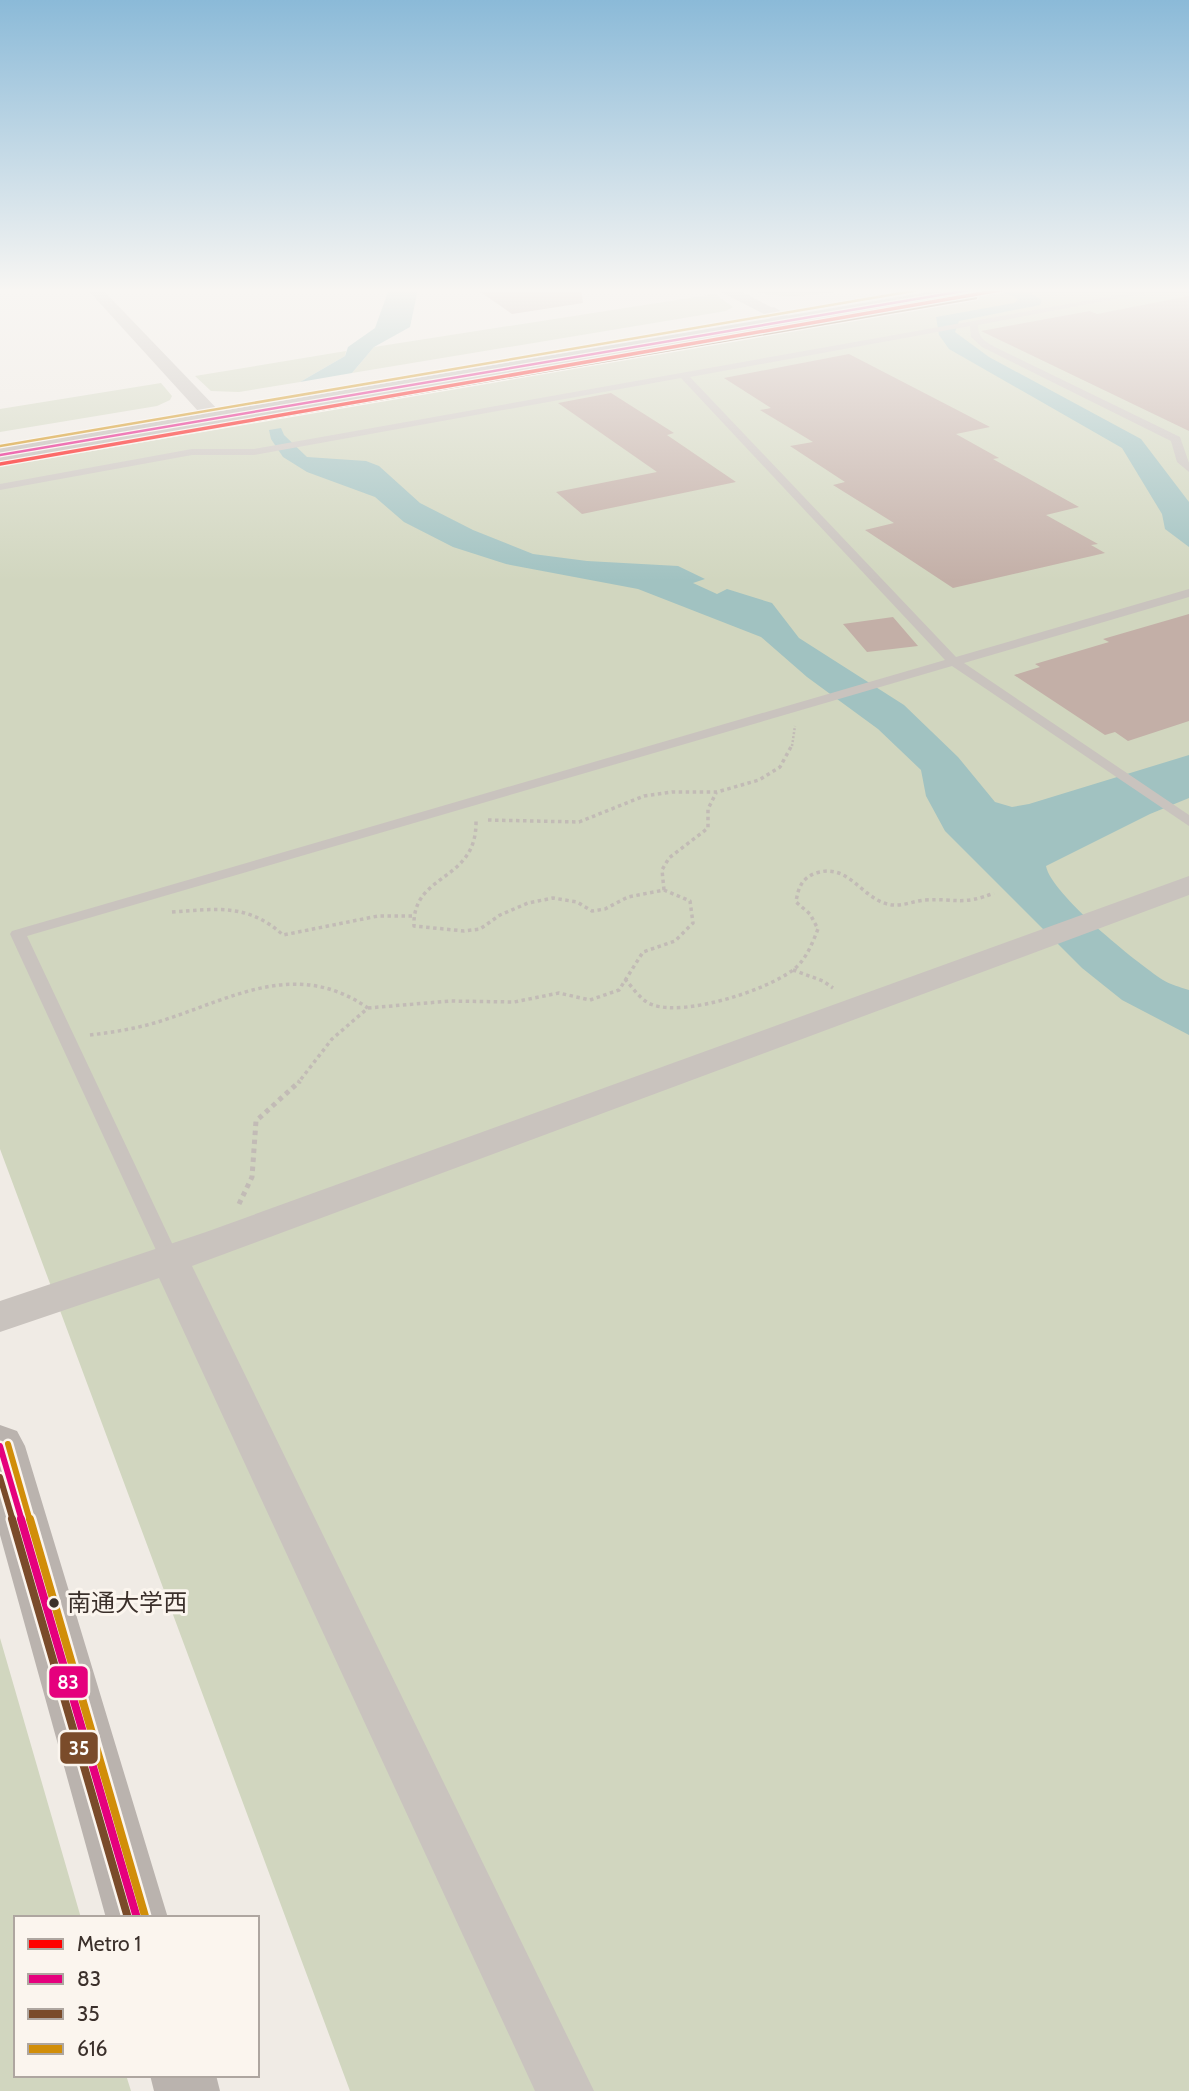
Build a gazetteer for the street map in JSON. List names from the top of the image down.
{
  "places": ["南通大学西"],
  "lines": [
    "metro line 1",
    "transit line 83",
    "transit line 35",
    "transit line 616"
  ],
  "legend": [
    "Metro 1",
    "83",
    "35",
    "616"
  ]
}
